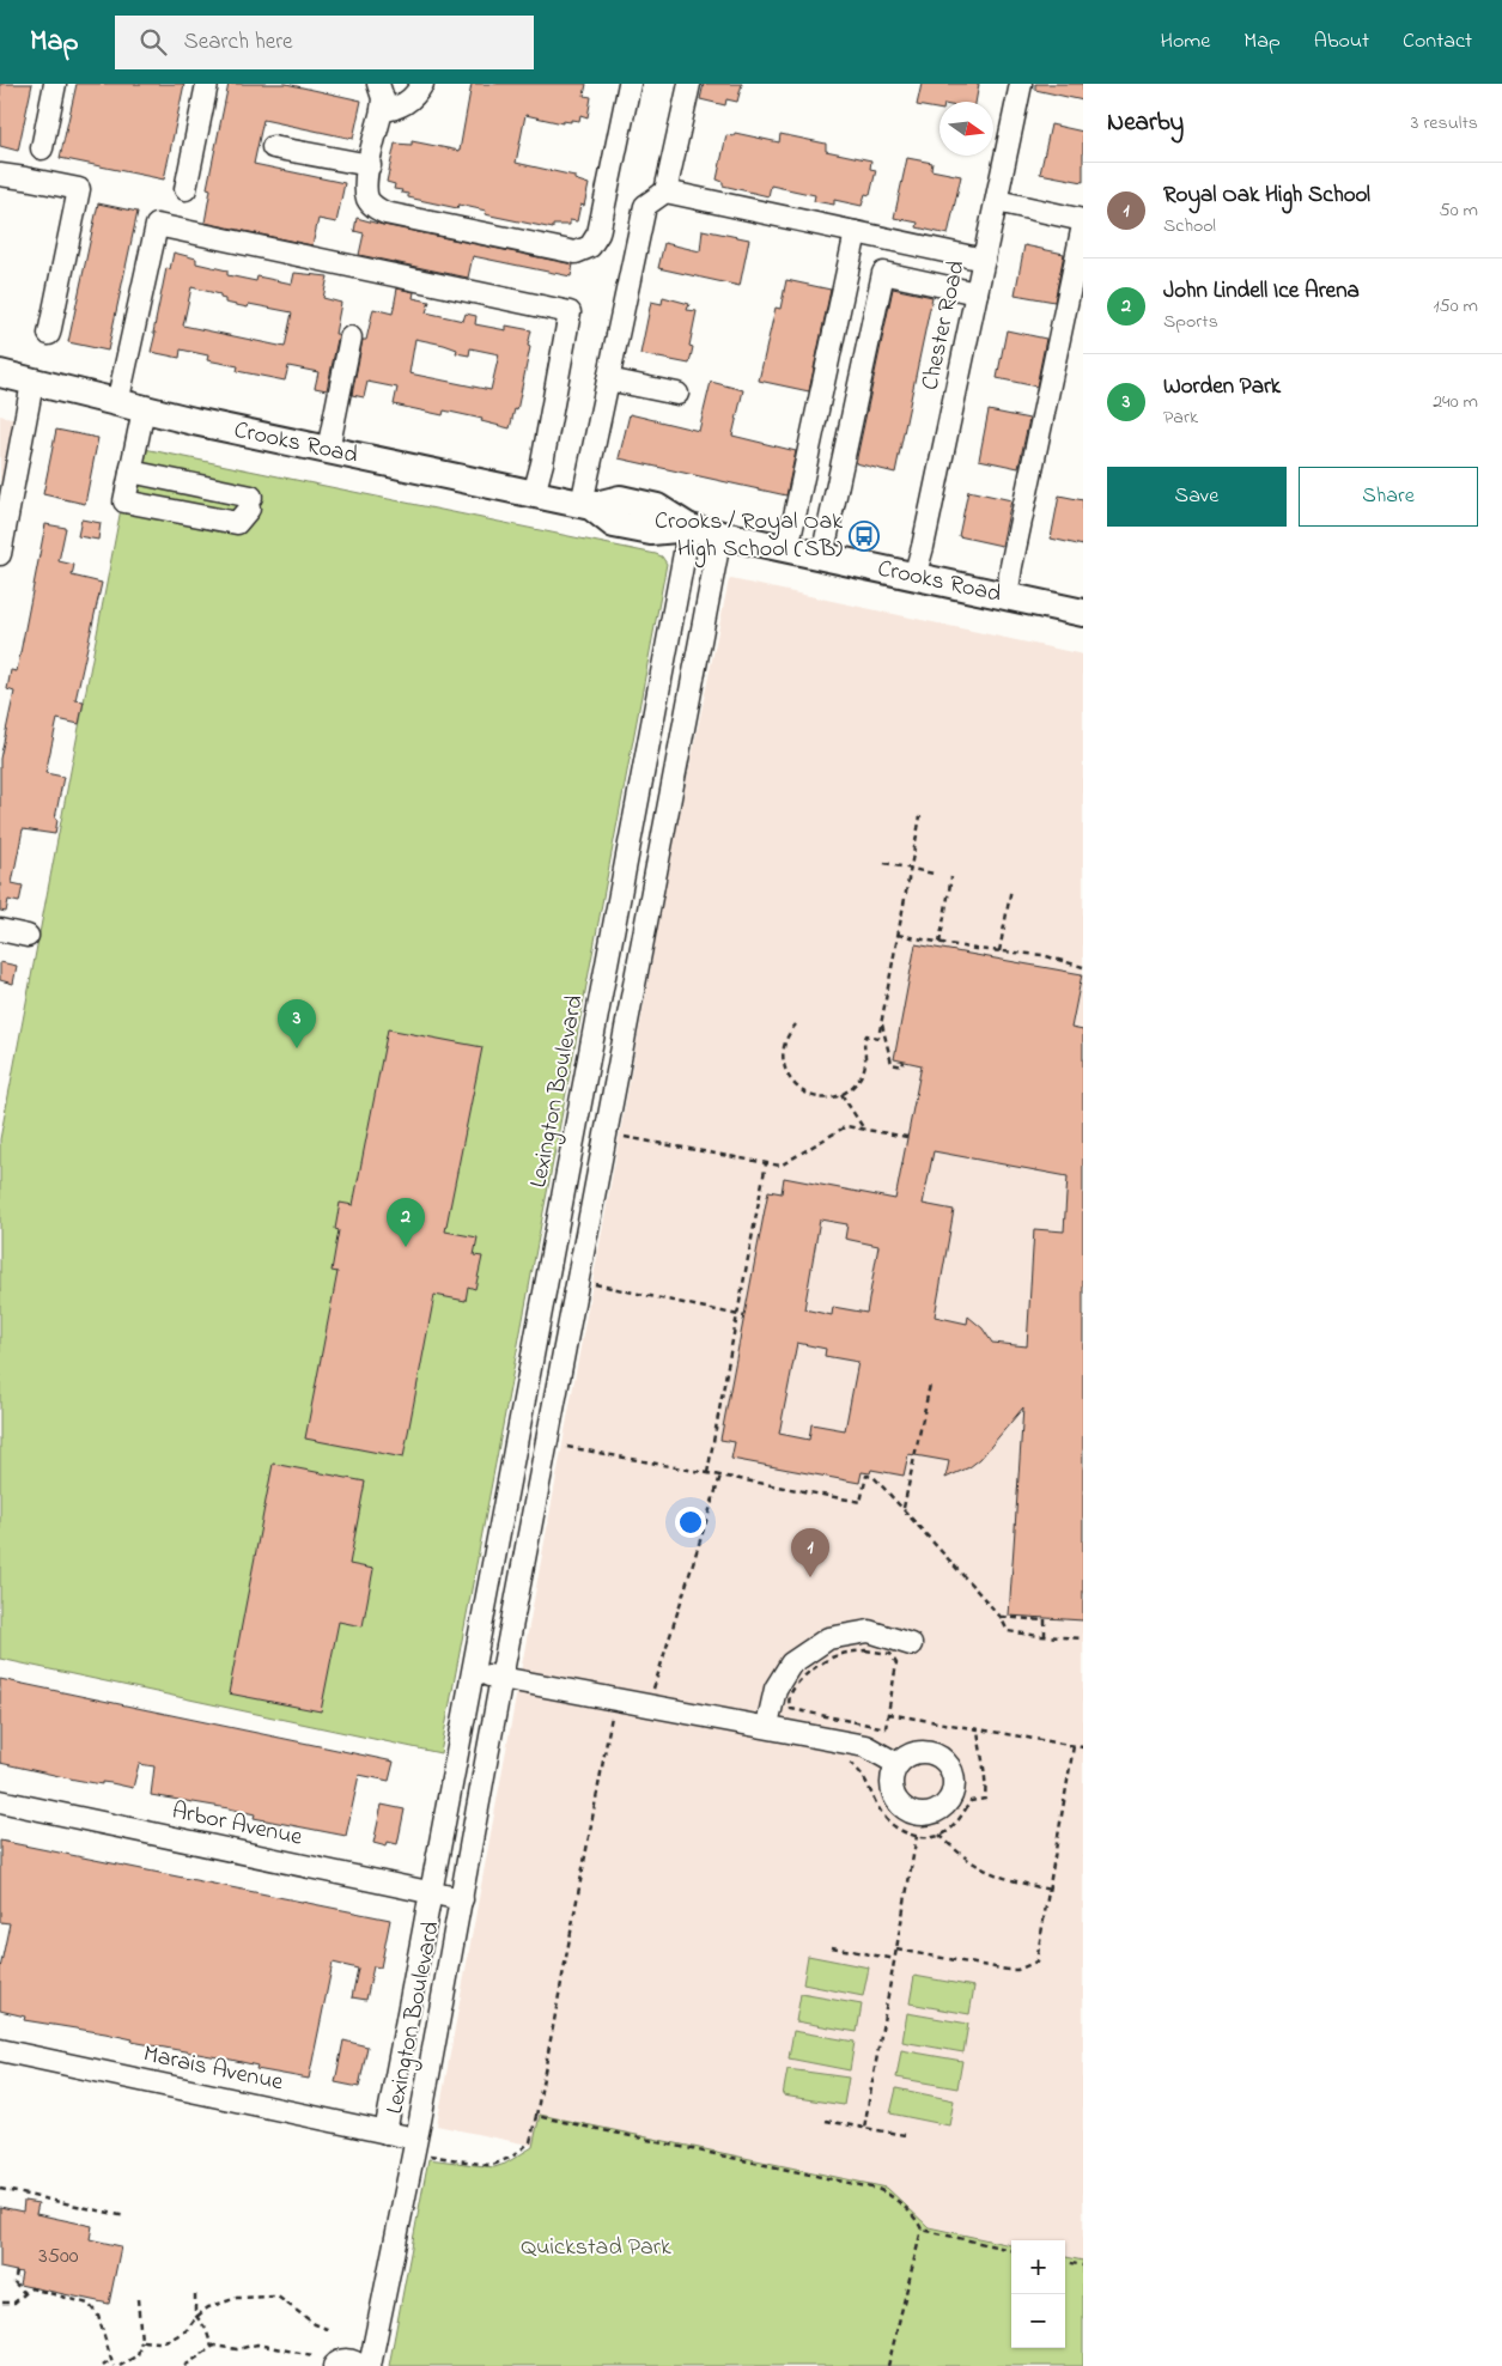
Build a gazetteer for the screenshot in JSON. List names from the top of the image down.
{
  "streets": {
    "main road": ["Crooks Road"],
    "street": [
      "Chester Road",
      "Lexington Boulevard",
      "Arbor Avenue",
      "Marais Avenue"
    ]
  },
  "crossings": [
    ["Chester Road", "Crooks Road"],
    ["Crooks Road", "Lexington Boulevard"],
    ["Lexington Boulevard", "Arbor Avenue"],
    ["Lexington Boulevard", "Marais Avenue"]
  ],
  "parks": ["Quickstad Park"],
  "places": {
    "bus stop": ["Crooks / Royal Oak High School (SB)"]
  },
  "house_numbers": ["3500"],
  "north": "right",
  "page": {
    "header": "Map",
    "search": "Search here",
    "nav": [
      "Home",
      "Map",
      "About",
      "Contact"
    ],
    "heading": ["Nearby", "3 results"],
    "list": [
      {
        "mark": "1",
        "name": "Royal Oak High School",
        "note": "School",
        "value": "50 m"
      },
      {
        "mark": "2",
        "name": "John Lindell Ice Arena",
        "note": "Sports",
        "value": "150 m"
      },
      {
        "mark": "3",
        "name": "Worden Park",
        "note": "Park",
        "value": "240 m"
      }
    ],
    "buttons": ["Save", "Share"],
    "pins": ["3", "2", "1"],
    "map_buttons": ["+", "−"]
  }
}
